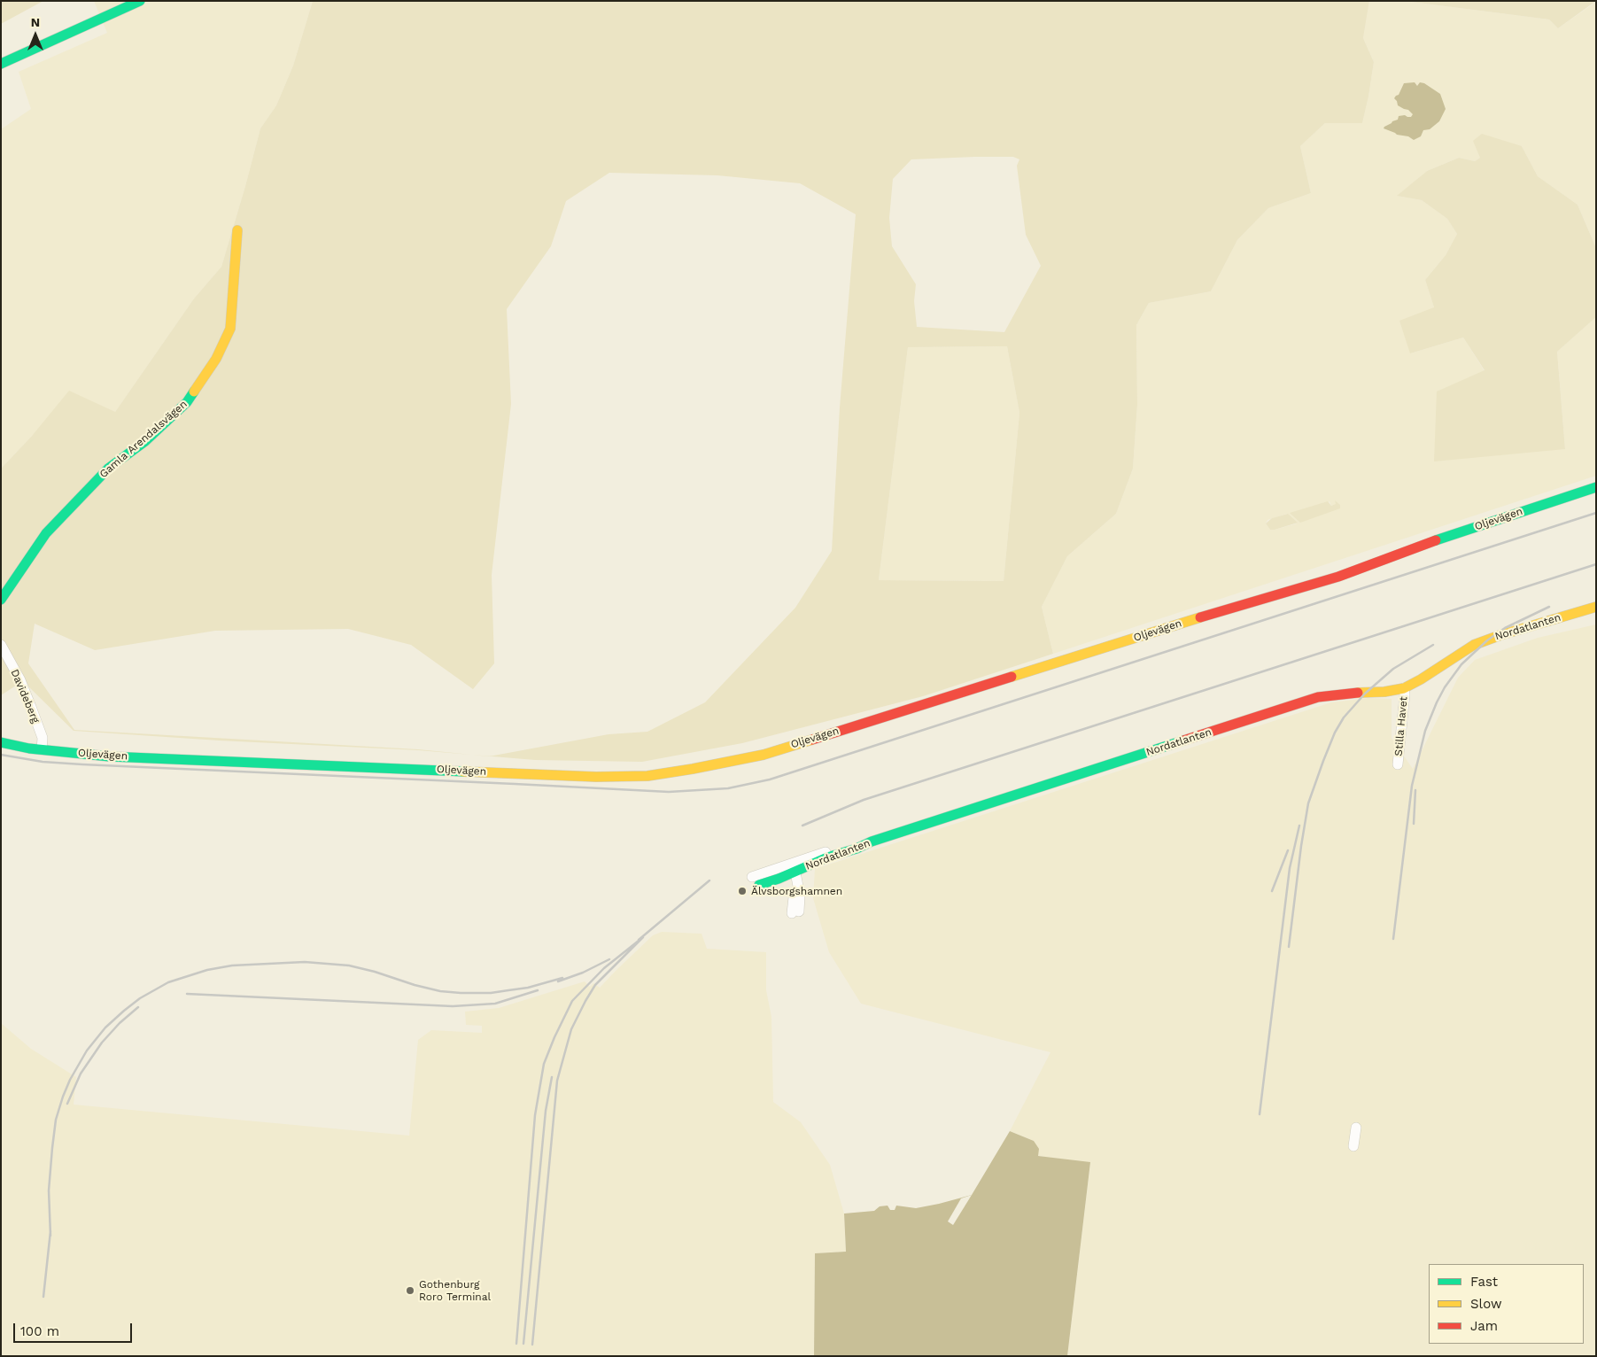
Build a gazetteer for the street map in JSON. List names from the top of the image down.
{
  "streets": {
    "street": [
      "Gamla Arendalsvägen",
      "Oljevägen",
      "Nordatlanten",
      "Davideberg",
      "Stilla Havet"
    ]
  },
  "crossings": [
    ["Oljevägen", "Davideberg"],
    ["Nordatlanten", "Stilla Havet"]
  ],
  "places": ["Älvsborgshamnen", "Gothenburg Roro Terminal"],
  "legend": ["Fast", "Slow", "Jam"],
  "scale_bar": "100 m",
  "north": "top"
}
